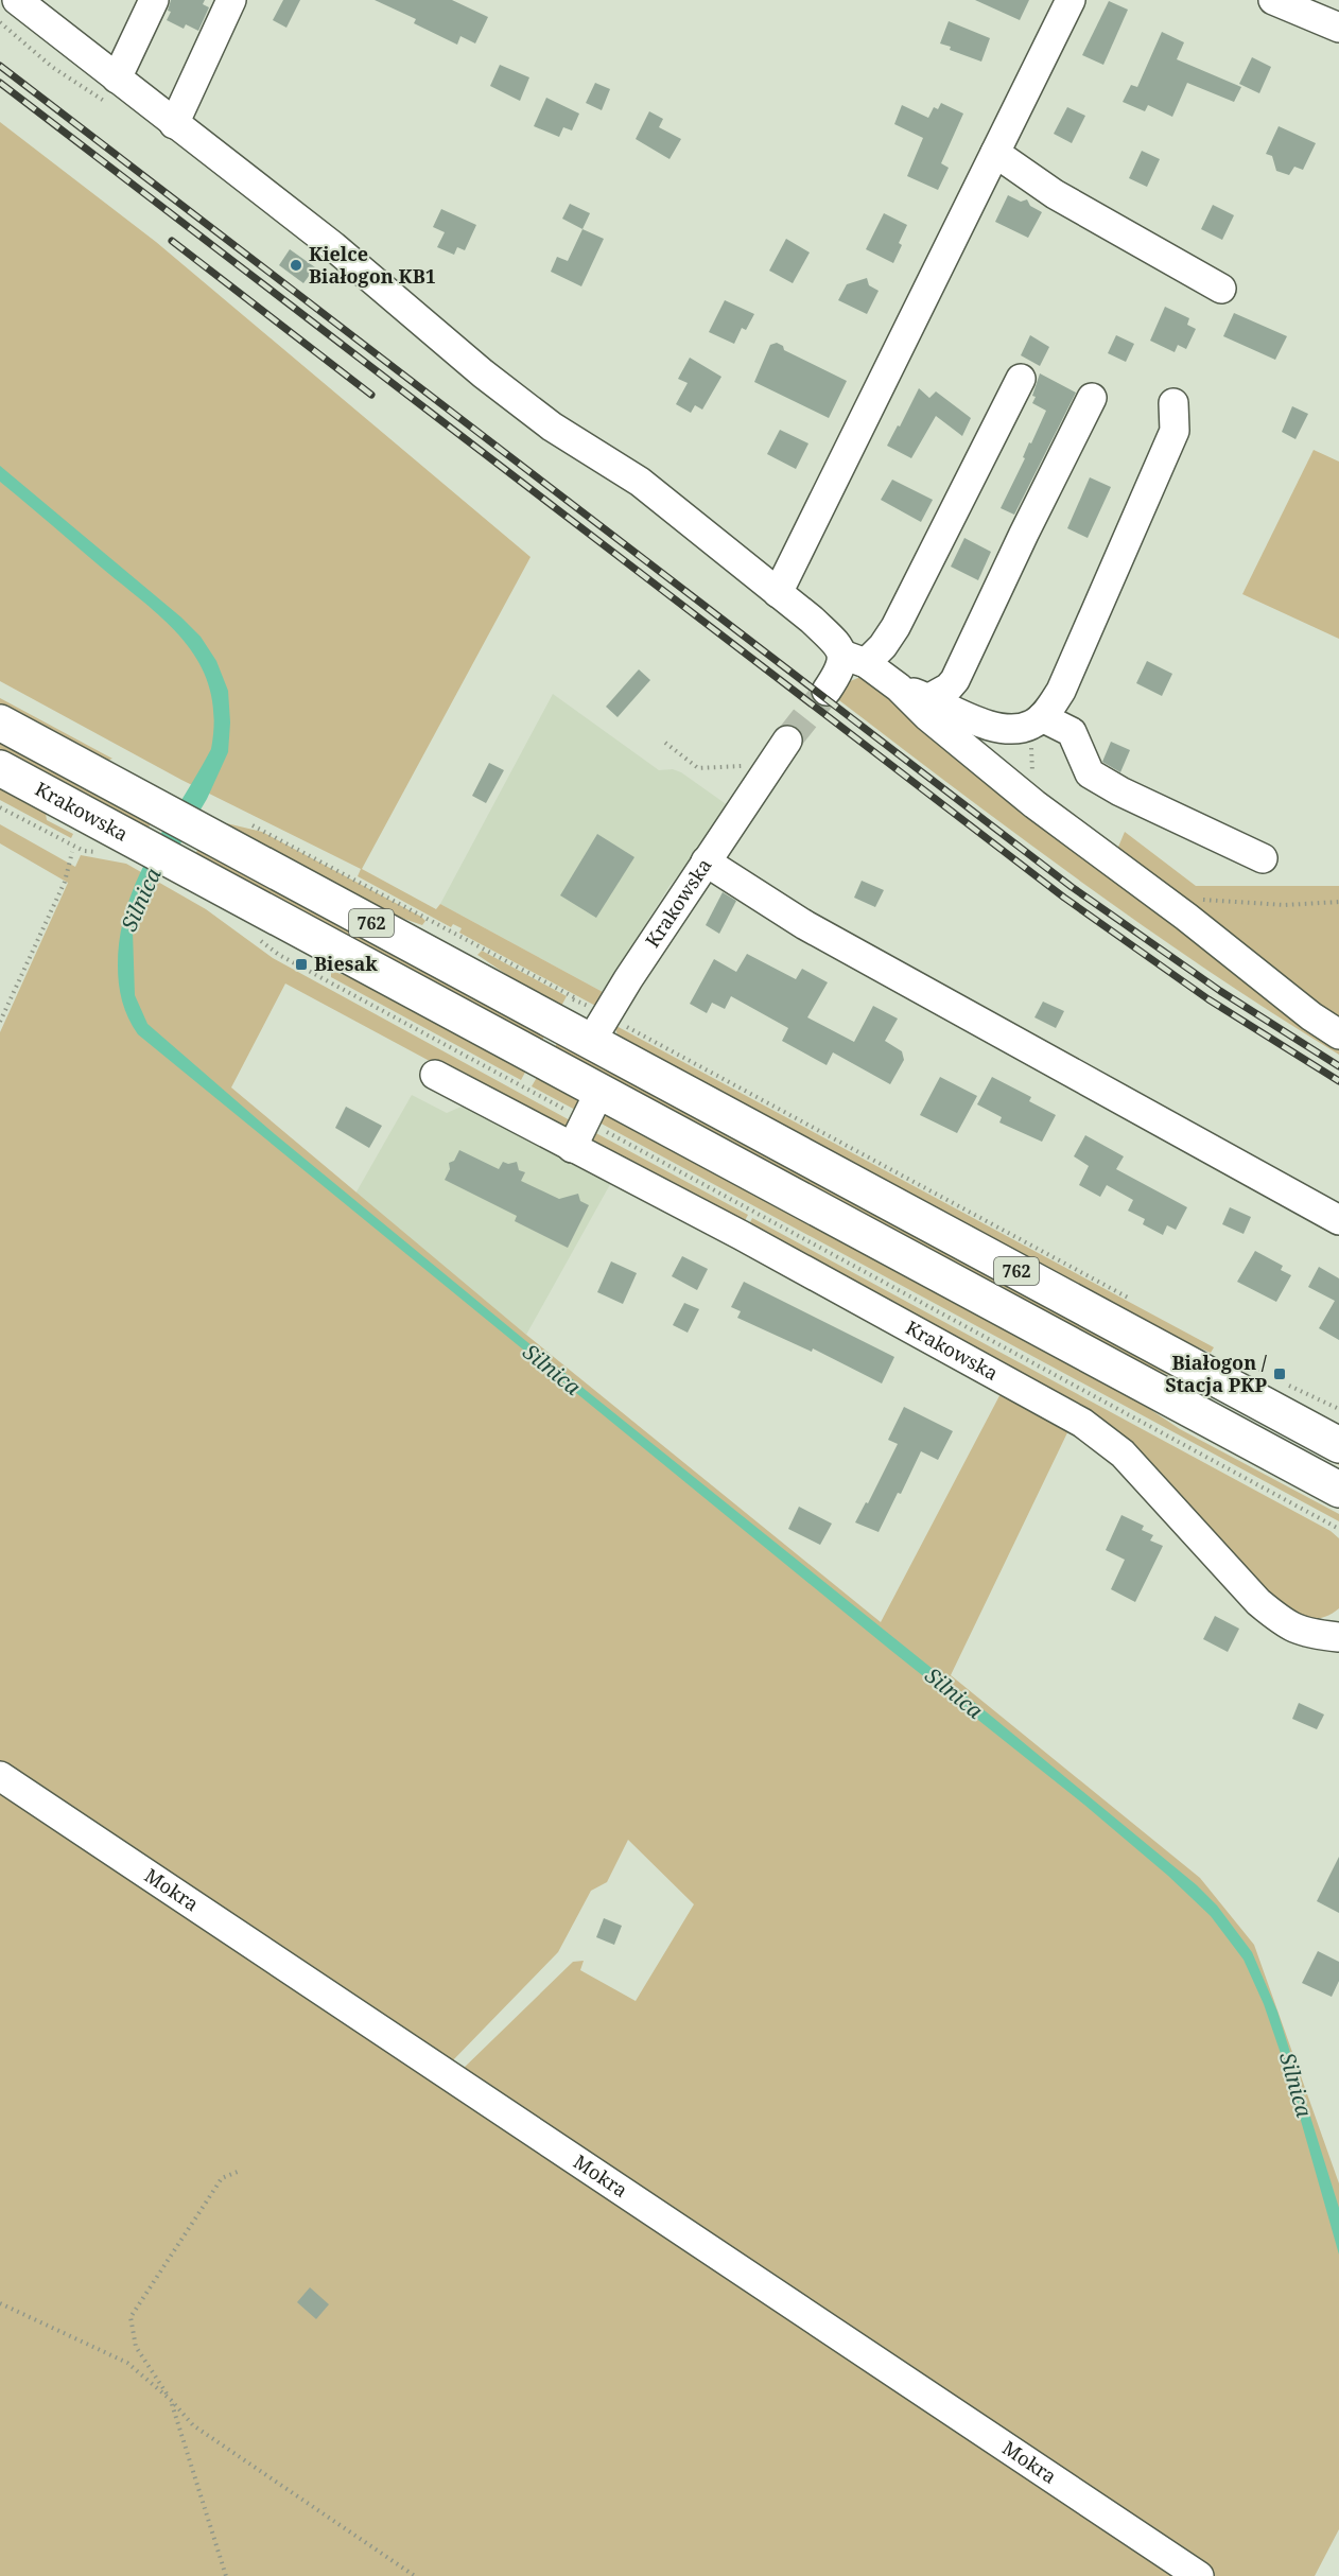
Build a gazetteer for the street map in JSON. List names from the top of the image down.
{
  "streets": {
    "main road": ["Krakowska", "762"],
    "street": ["Mokra"]
  },
  "crossings": [
    ["Krakowska", "762"]
  ],
  "water": ["Silnica"],
  "places": {
    "other": ["Kielce Białogon KB1"],
    "transit": ["Biesak", "Białogon / Stacja PKP"]
  }
}
